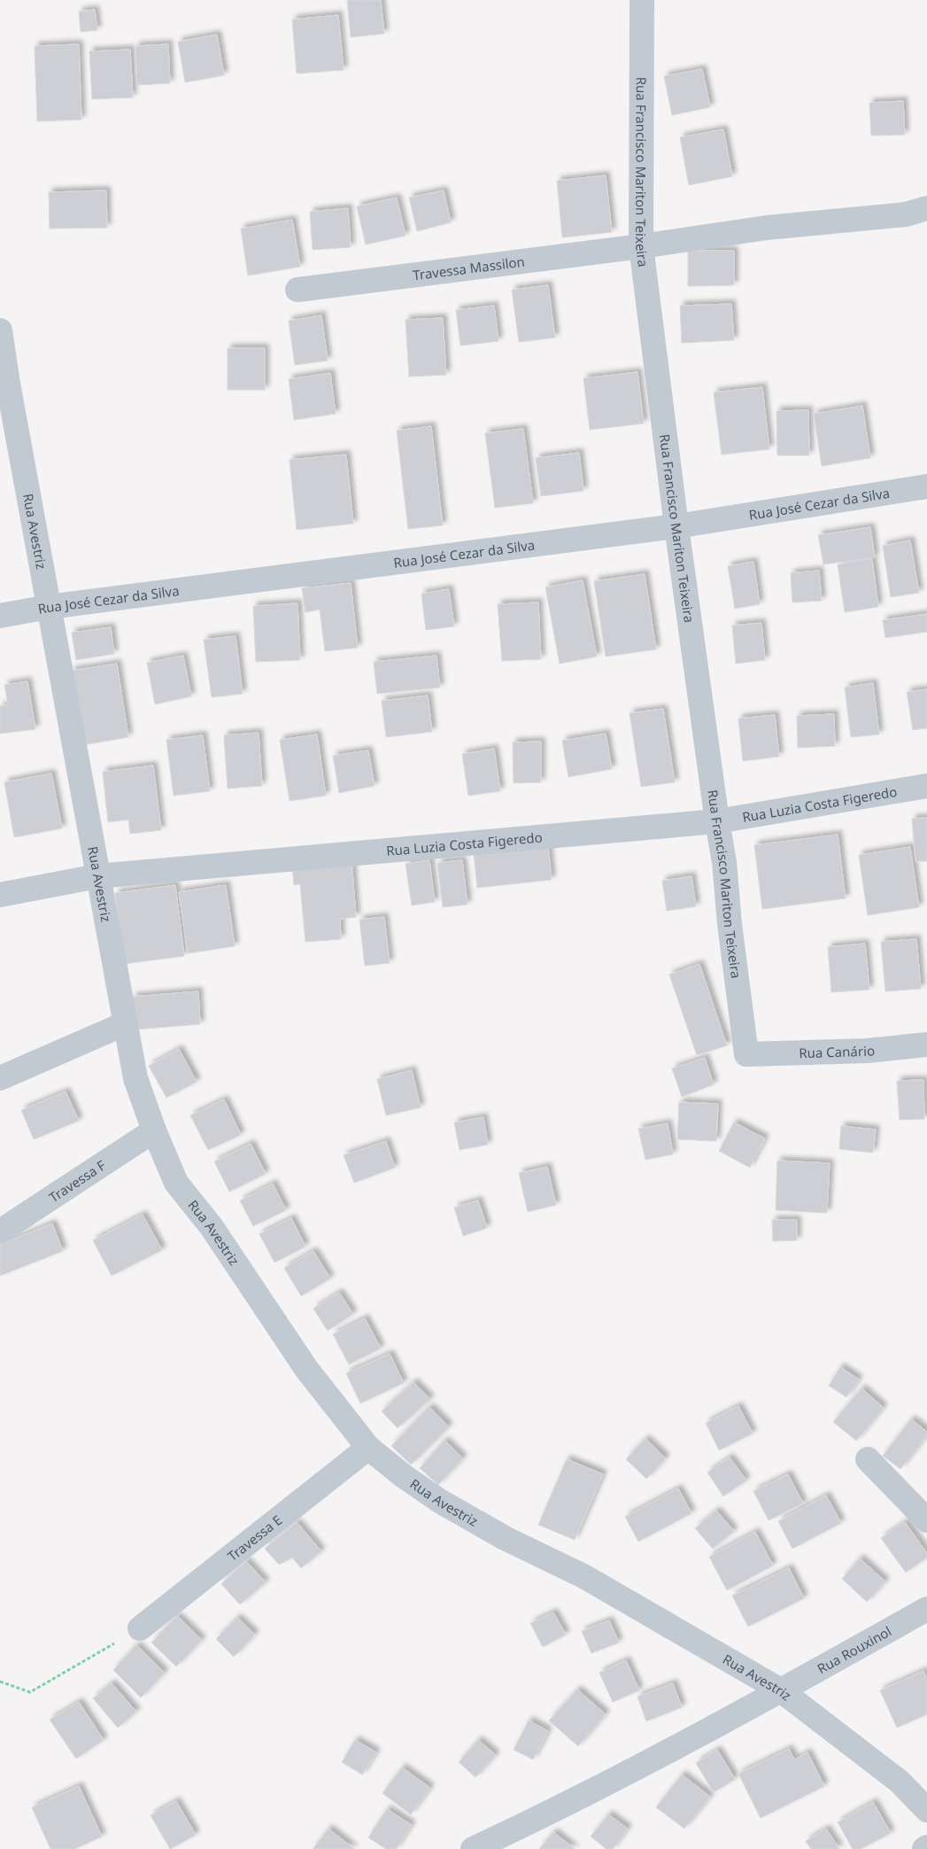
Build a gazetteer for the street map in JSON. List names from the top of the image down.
{
  "streets": {
    "street": [
      "Rua Francisco Mariton Teixeira",
      "Travessa Massilon",
      "Rua José Cezar da Silva",
      "Rua Avestriz",
      "Rua Luzia Costa Figeredo",
      "Rua Canário",
      "Travessa F",
      "Travessa E",
      "Rua Rouxinol"
    ]
  },
  "crossings": [
    ["Rua Francisco Mariton Teixeira", "Travessa Massilon"],
    ["Rua Francisco Mariton Teixeira", "Rua José Cezar da Silva"],
    ["Rua Francisco Mariton Teixeira", "Rua Luzia Costa Figeredo"],
    ["Rua Francisco Mariton Teixeira", "Rua Canário"],
    ["Rua José Cezar da Silva", "Rua Avestriz"],
    ["Rua Avestriz", "Rua Luzia Costa Figeredo"],
    ["Rua Avestriz", "Travessa F"],
    ["Rua Avestriz", "Travessa E"],
    ["Rua Avestriz", "Rua Rouxinol"]
  ]
}
